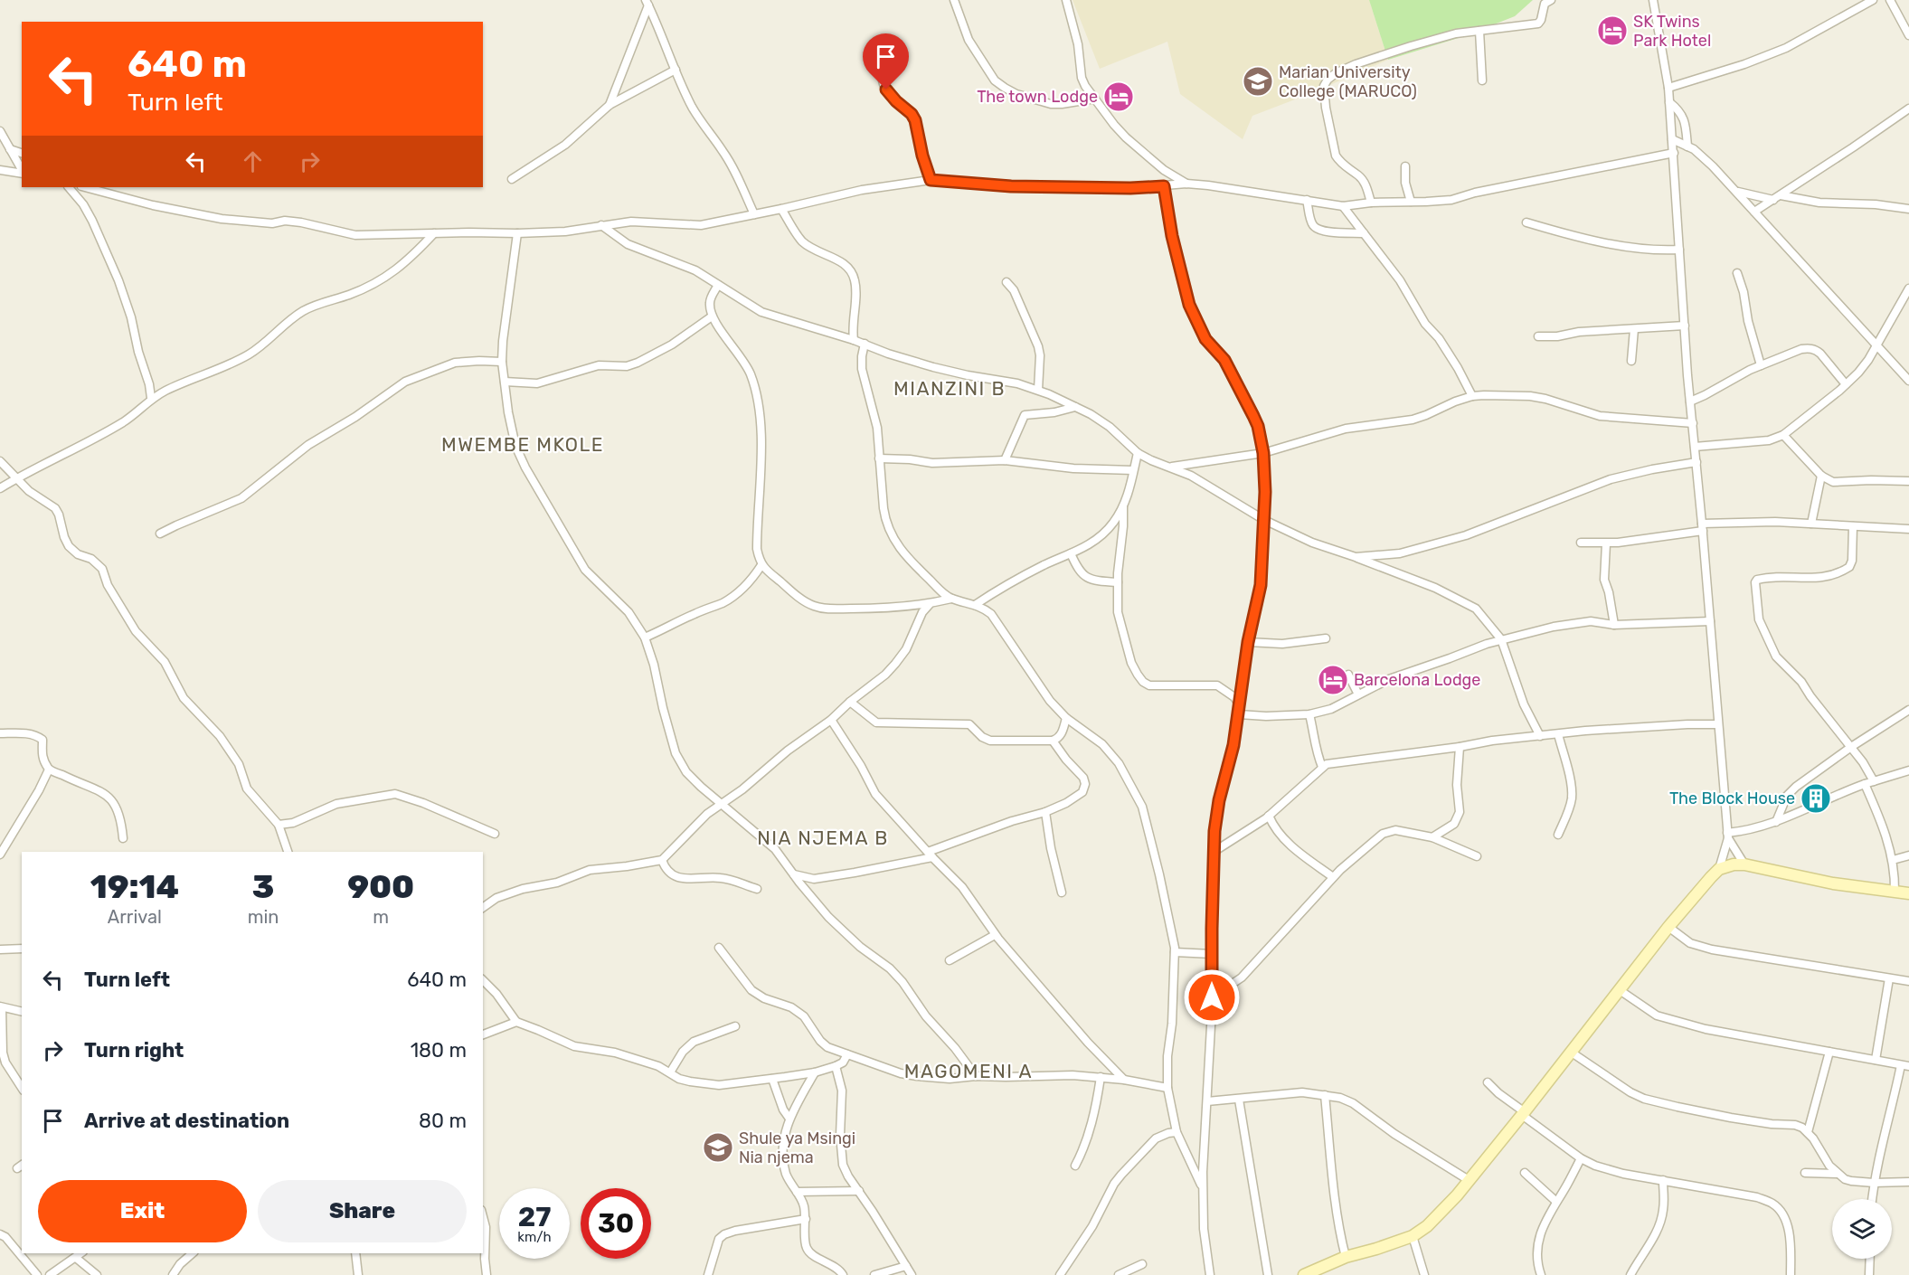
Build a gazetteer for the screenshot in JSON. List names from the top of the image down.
{
  "districts": [
    "MIANZINI B",
    "MWEMBE MKOLE",
    "NIA NJEMA B",
    "MAGOMENI A"
  ],
  "places": {
    "hotel": ["SK Twins Park Hotel", "The town Lodge", "Barcelona Lodge"],
    "school or university": ["Marian University College (MARUCO)", "Shule ya Msingi Nia njema"],
    "building": ["The Block House"]
  },
  "page": {
    "turn": ["640 m", "Turn left"],
    "eta": [
      "19:14",
      "Arrival",
      "3",
      "min",
      "900",
      "m"
    ],
    "list": [
      {
        "name": "Turn left",
        "value": "640 m"
      },
      {
        "name": "Turn right",
        "value": "180 m"
      },
      {
        "name": "Arrive at destination",
        "value": "80 m"
      }
    ],
    "buttons": ["Exit", "Share"],
    "speed": "27 km/h",
    "limit": "30"
  }
}
